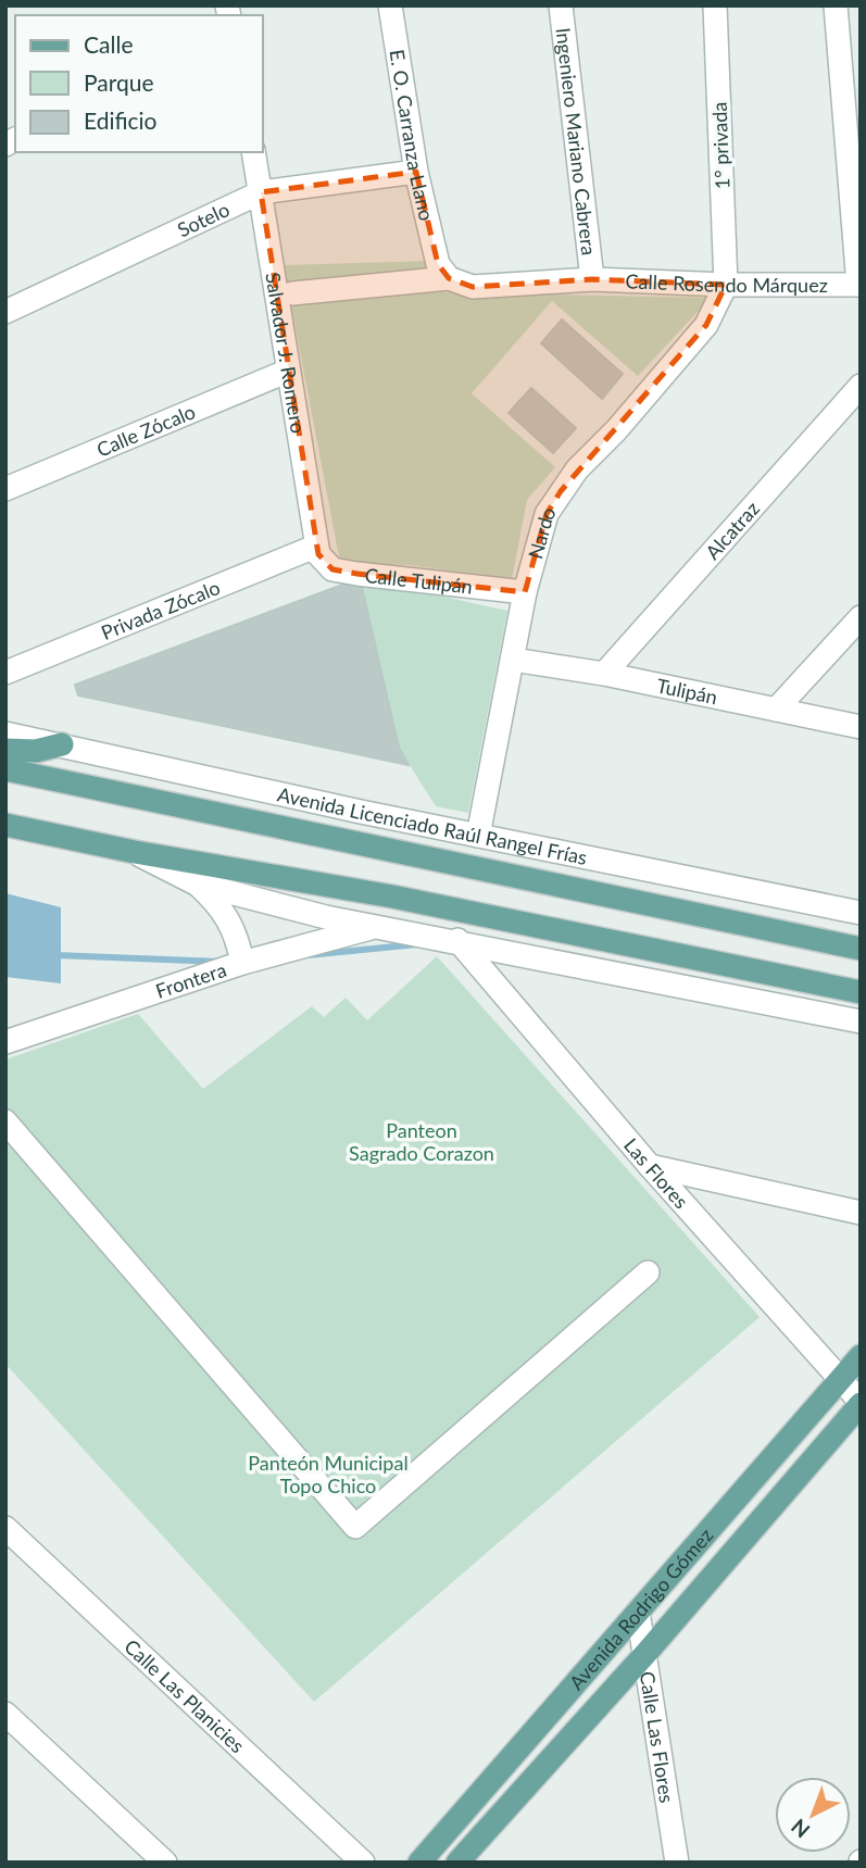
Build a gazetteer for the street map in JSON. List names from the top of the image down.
{
  "streets": {
    "main road": ["Avenida Rodrigo Gómez"],
    "street": [
      "E. O. Carranza Llano",
      "Ingeniero Mariano Cabrera",
      "1° privada",
      "Sotelo",
      "Calle Rosendo Márquez",
      "Salvador J. Romero",
      "Calle Zócalo",
      "Alcatraz",
      "Nardo",
      "Calle Tulipán",
      "Privada Zócalo",
      "Tulipán",
      "Avenida Licenciado Raúl Rangel Frías",
      "Frontera",
      "Las Flores",
      "Calle Las Planicies",
      "Calle Las Flores"
    ]
  },
  "crossings": [
    ["E. O. Carranza Llano", "Sotelo"],
    ["E. O. Carranza Llano", "Calle Rosendo Márquez"],
    ["Ingeniero Mariano Cabrera", "Calle Rosendo Márquez"],
    ["1° privada", "Calle Rosendo Márquez"],
    ["1° privada", "Nardo"],
    ["Sotelo", "Salvador J. Romero"],
    ["Calle Rosendo Márquez", "Nardo"],
    ["Salvador J. Romero", "Calle Zócalo"],
    ["Salvador J. Romero", "Calle Tulipán"],
    ["Salvador J. Romero", "Privada Zócalo"],
    ["Alcatraz", "Tulipán"],
    ["Nardo", "Calle Tulipán"],
    ["Nardo", "Tulipán"],
    ["Nardo", "Avenida Licenciado Raúl Rangel Frías"],
    ["Calle Tulipán", "Privada Zócalo"],
    ["Las Flores", "Avenida Rodrigo Gómez"],
    ["Avenida Rodrigo Gómez", "Calle Las Flores"]
  ],
  "parks": ["Panteon Sagrado Corazon", "Panteón Municipal Topo Chico"],
  "legend": ["Calle", "Parque", "Edificio"],
  "north": "bottom left"
}
